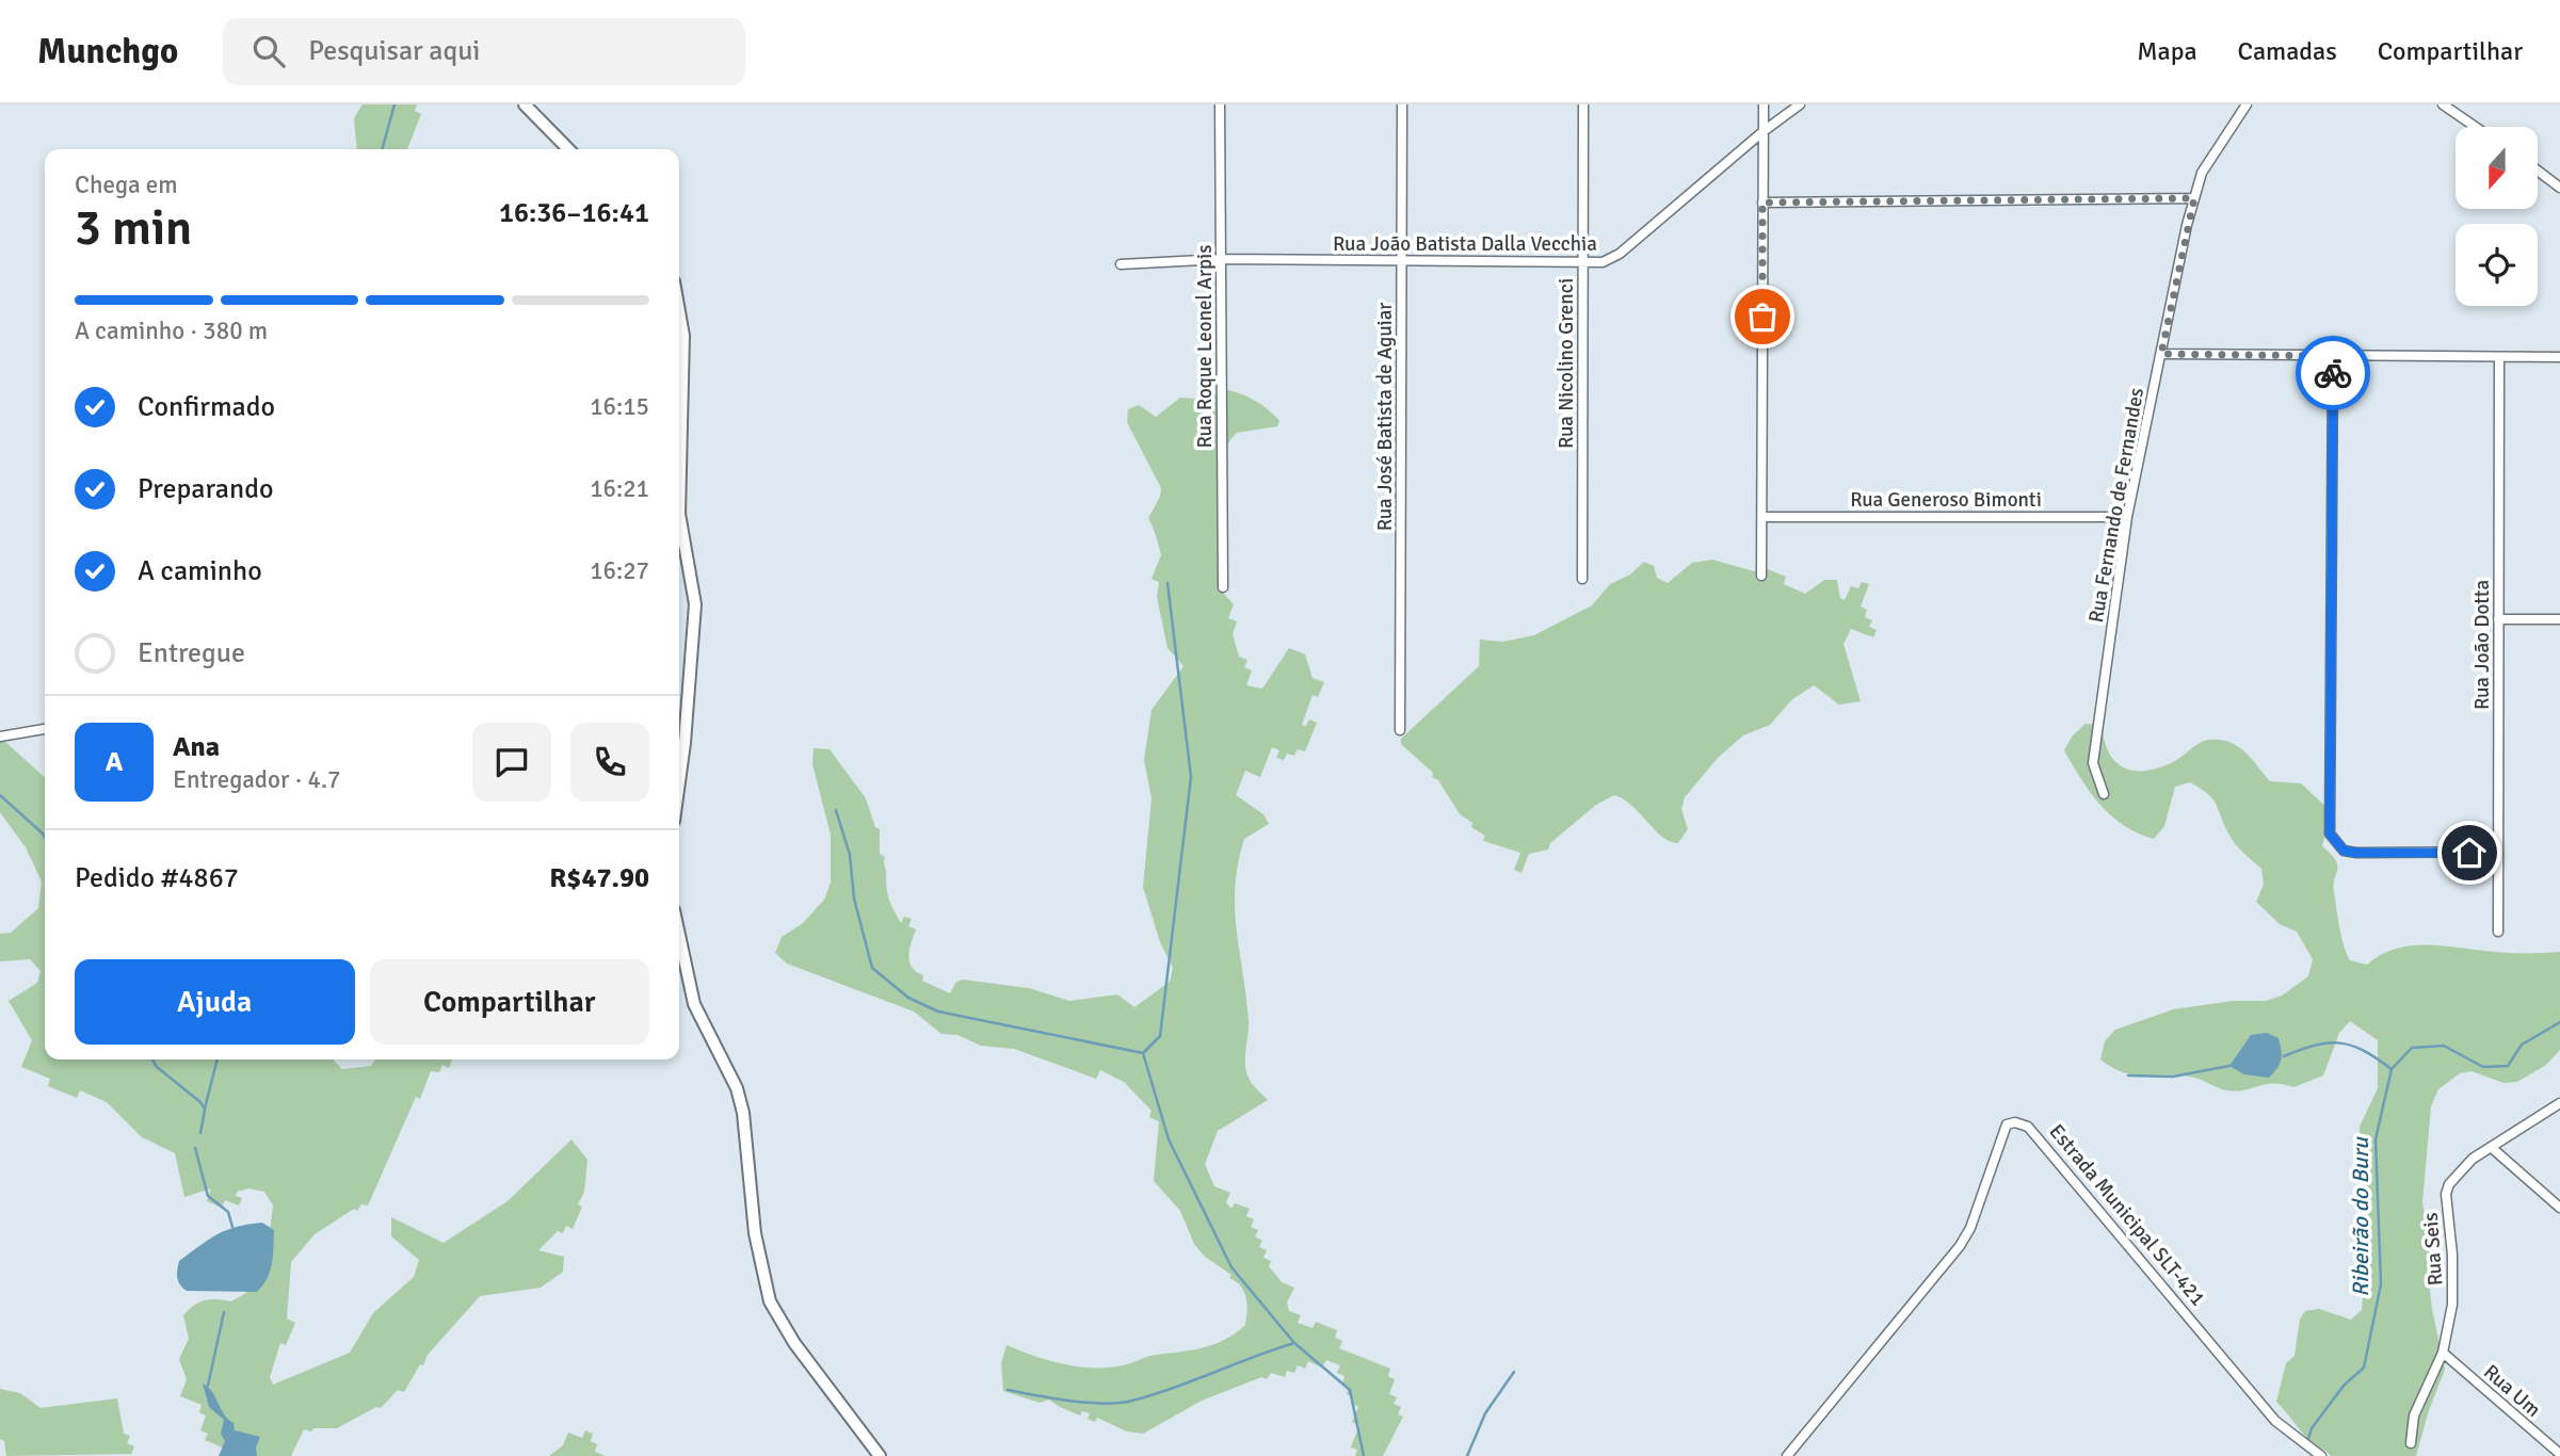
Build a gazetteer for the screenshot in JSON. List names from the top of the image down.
{
  "streets": {
    "street": [
      "Rua João Batista Dalla Vecchia",
      "Rua Roque Leonel Arpis",
      "Rua Nicolino Grenci",
      "Rua José Batista de Aguiar",
      "Rua Generoso Bimonti",
      "Rua Fernando de Fernandes",
      "Rua João Dotta",
      "Estrada Municipal SLT-421",
      "Rua Seis",
      "Rua Um"
    ]
  },
  "crossings": [
    ["Rua João Batista Dalla Vecchia", "Rua Roque Leonel Arpis"],
    ["Rua João Batista Dalla Vecchia", "Rua Nicolino Grenci"],
    ["Rua João Batista Dalla Vecchia", "Rua José Batista de Aguiar"],
    ["Rua Generoso Bimonti", "Rua Fernando de Fernandes"],
    ["Rua Seis", "Rua Um"]
  ],
  "water": ["Ribeirão do Buru"],
  "north": "bottom",
  "page": {
    "header": "Munchgo",
    "search": "Pesquisar aqui",
    "nav": ["Mapa", "Camadas", "Compartilhar"],
    "heading": ["3 min", "Chega em", "16:36–16:41"],
    "panel": [
      "Ana",
      "Entregador · 4.7",
      "Pedido #4867",
      "R$47.90"
    ],
    "bar": "A caminho · 380 m",
    "list": [
      ["Confirmado", "16:15"],
      ["Preparando", "16:21"],
      ["A caminho", "16:27"],
      "Entregue"
    ],
    "round": "A",
    "buttons": ["Ajuda", "Compartilhar"]
  }
}
